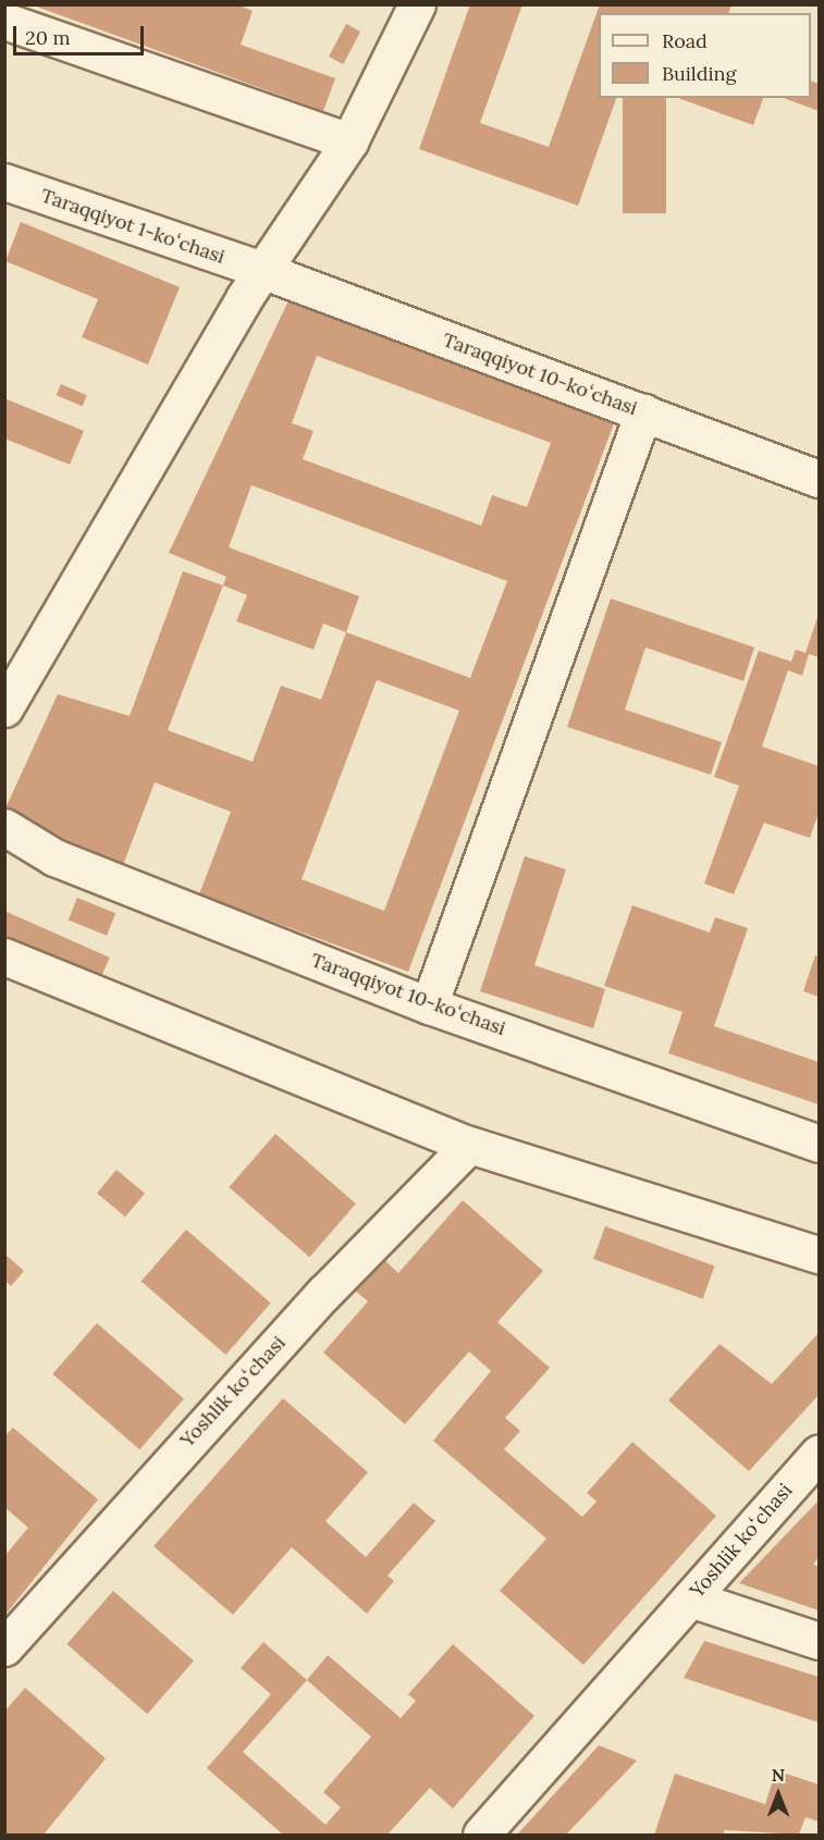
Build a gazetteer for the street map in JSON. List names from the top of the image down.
{
  "streets": {
    "street": ["Taraqqiyot 1-koʻchasi", "Taraqqiyot 10-koʻchasi", "Yoshlik koʻchasi"]
  },
  "crossings": [
    ["Taraqqiyot 1-koʻchasi", "Taraqqiyot 10-koʻchasi"]
  ],
  "legend": ["Road", "Building"],
  "scale_bar": "20 m",
  "north": "top"
}
